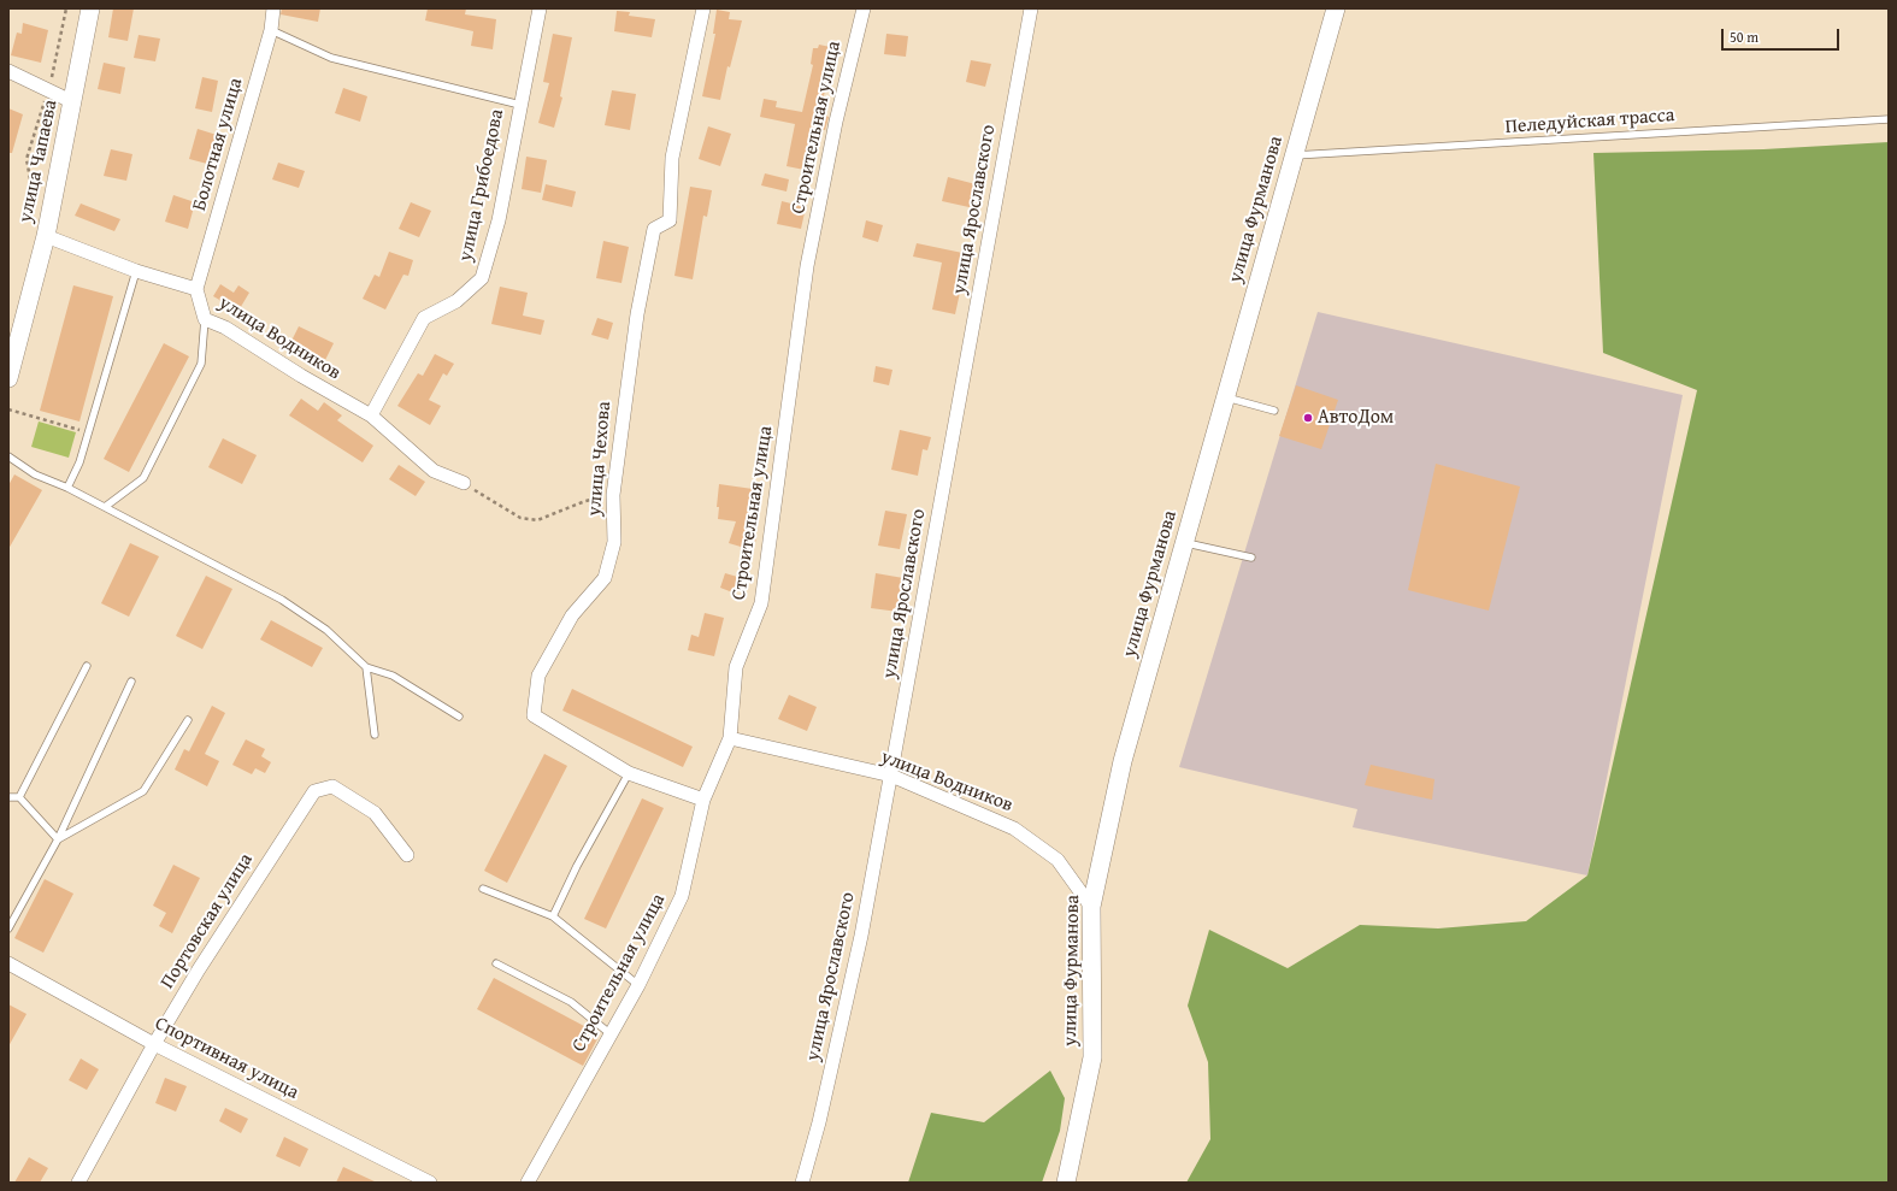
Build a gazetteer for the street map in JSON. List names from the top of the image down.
{
  "streets": {
    "main road": ["улица Чапаева", "улица Фурманова"],
    "street": [
      "Строительная улица",
      "Болотная улица",
      "улица Грибоедова",
      "улица Ярославского",
      "улица Водников",
      "улица Чехова",
      "Портовская улица",
      "Спортивная улица"
    ],
    "lane": ["Пеледуйская трасса"]
  },
  "crossings": [
    ["Пеледуйская трасса", "улица Фурманова"],
    ["Строительная улица", "улица Водников"],
    ["Строительная улица", "улица Чехова"],
    ["Болотная улица", "улица Водников"],
    ["улица Чапаева", "улица Водников"],
    ["улица Грибоедова", "улица Водников"],
    ["улица Ярославского", "улица Водников"],
    ["улица Фурманова", "улица Водников"],
    ["Портовская улица", "Спортивная улица"]
  ],
  "places": ["АвтоДом"],
  "scale_bar": "50 m"
}
